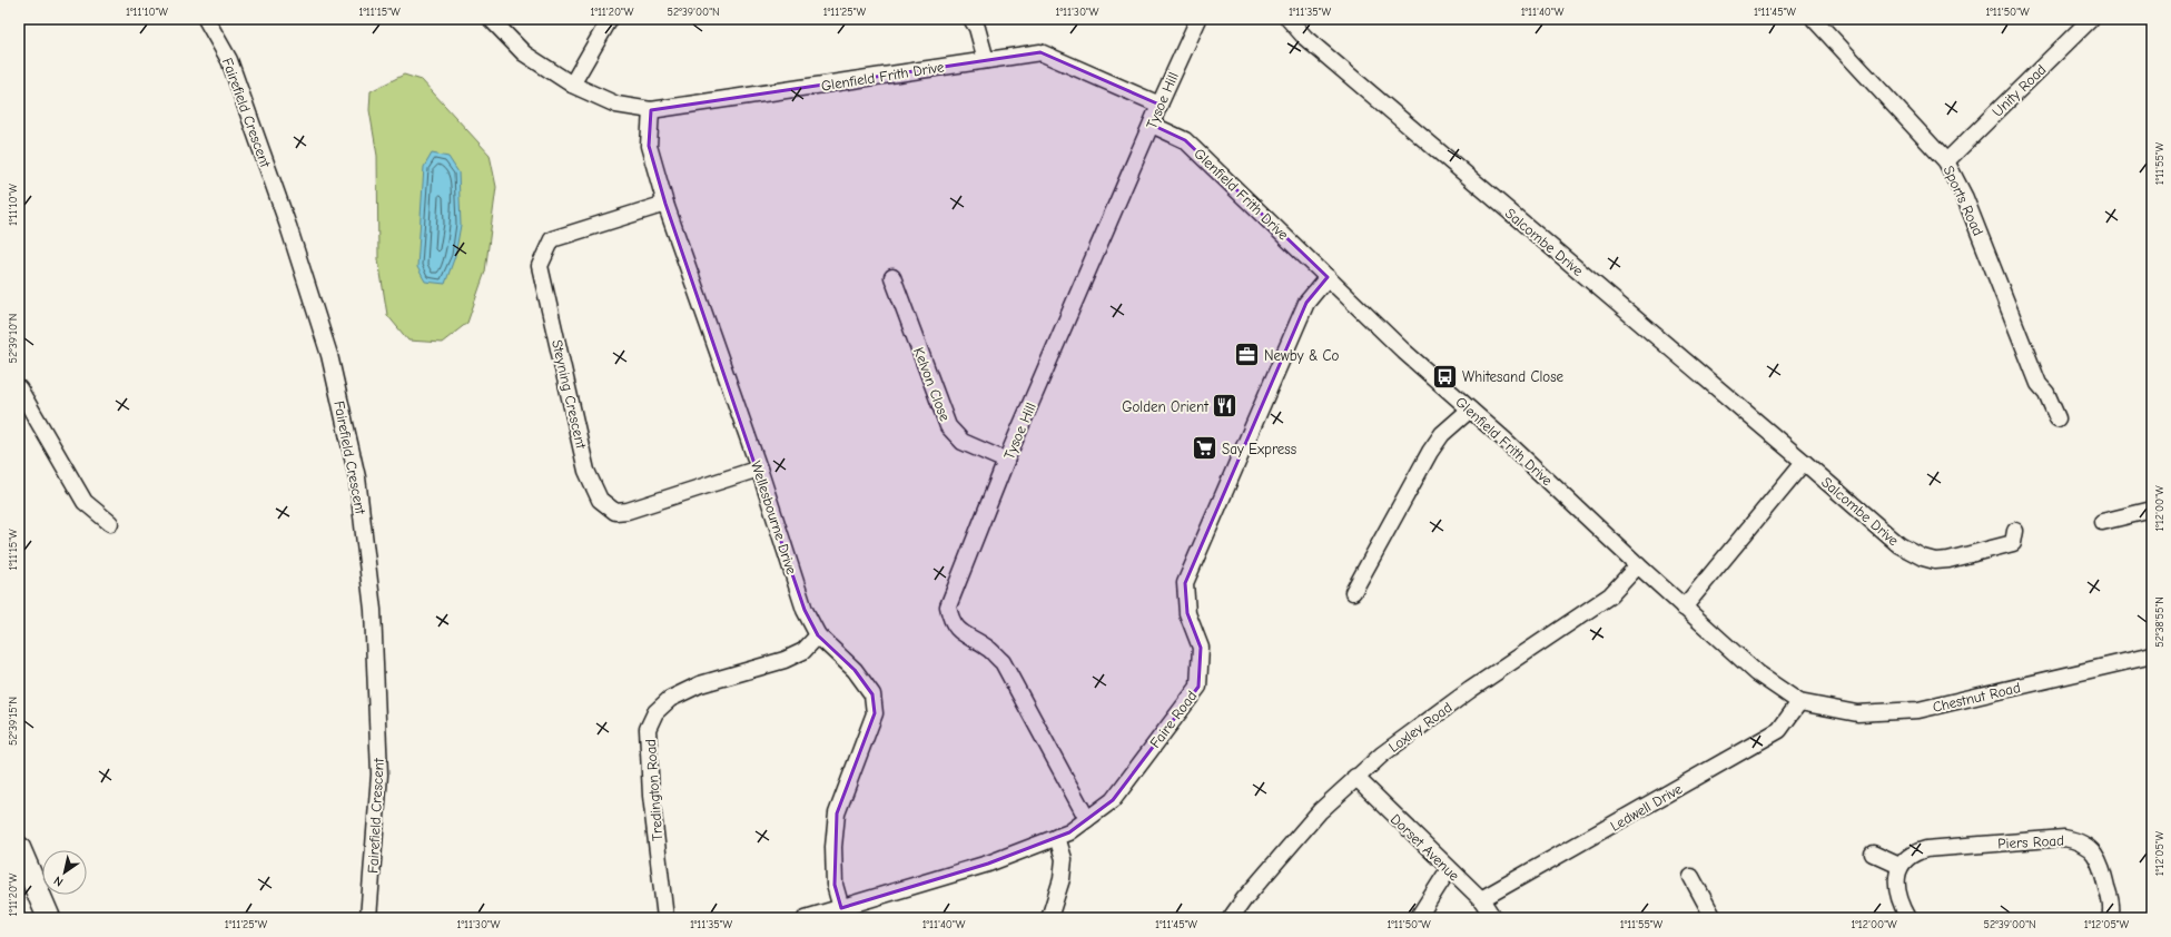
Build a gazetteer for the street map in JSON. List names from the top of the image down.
{
  "streets": {
    "street": [
      "Glenfield Frith Drive",
      "Unity Road",
      "Tysoe Hill",
      "Fairefield Crescent",
      "Sports Road",
      "Salcombe Drive",
      "Kelvon Close",
      "Steyning Crescent",
      "Wellesbourne Drive",
      "Chestnut Road",
      "Faire Road",
      "Loxley Road",
      "Tredington Road",
      "Ledwell Drive",
      "Piers Road",
      "Dorset Avenue"
    ]
  },
  "crossings": [
    ["Glenfield Frith Drive", "Tysoe Hill"],
    ["Glenfield Frith Drive", "Wellesbourne Drive"],
    ["Glenfield Frith Drive", "Chestnut Road"],
    ["Glenfield Frith Drive", "Faire Road"],
    ["Glenfield Frith Drive", "Loxley Road"],
    ["Glenfield Frith Drive", "Ledwell Drive"],
    ["Unity Road", "Sports Road"],
    ["Tysoe Hill", "Kelvon Close"],
    ["Tysoe Hill", "Faire Road"],
    ["Steyning Crescent", "Wellesbourne Drive"],
    ["Wellesbourne Drive", "Faire Road"],
    ["Wellesbourne Drive", "Tredington Road"],
    ["Chestnut Road", "Ledwell Drive"],
    ["Loxley Road", "Dorset Avenue"],
    ["Ledwell Drive", "Dorset Avenue"]
  ],
  "places": {
    "office": ["Newby & Co"],
    "bus stop": ["Whitesand Close"],
    "restaurant": ["Golden Orient"],
    "supermarket": ["Say Express"]
  },
  "north": "bottom left",
  "coordinates": [
    "1°11'10\"W",
    "1°11'15\"W",
    "1°11'20\"W",
    "52°39'00\"N",
    "1°11'25\"W",
    "1°11'30\"W",
    "1°11'35\"W",
    "1°11'40\"W",
    "1°11'45\"W",
    "1°11'50\"W",
    "1°11'55\"W",
    "52°39'10\"N",
    "1°12'00\"W",
    "52°38'55\"N",
    "52°39'15\"N",
    "1°12'05\"W"
  ]
}
